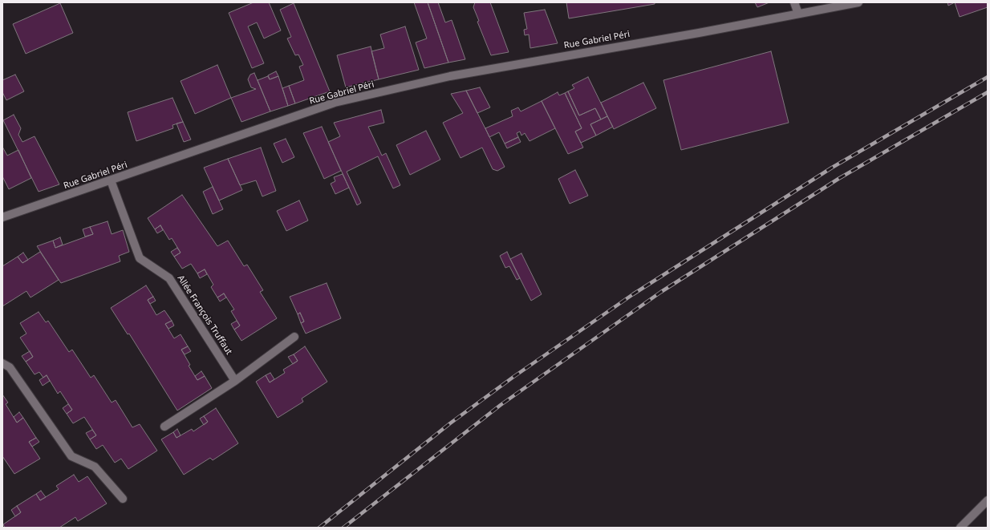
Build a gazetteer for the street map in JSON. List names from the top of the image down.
{
  "streets": {
    "street": ["Rue Gabriel Péri", "Allée François Truffaut"]
  },
  "crossings": [
    ["Rue Gabriel Péri", "Allée François Truffaut"]
  ]
}
